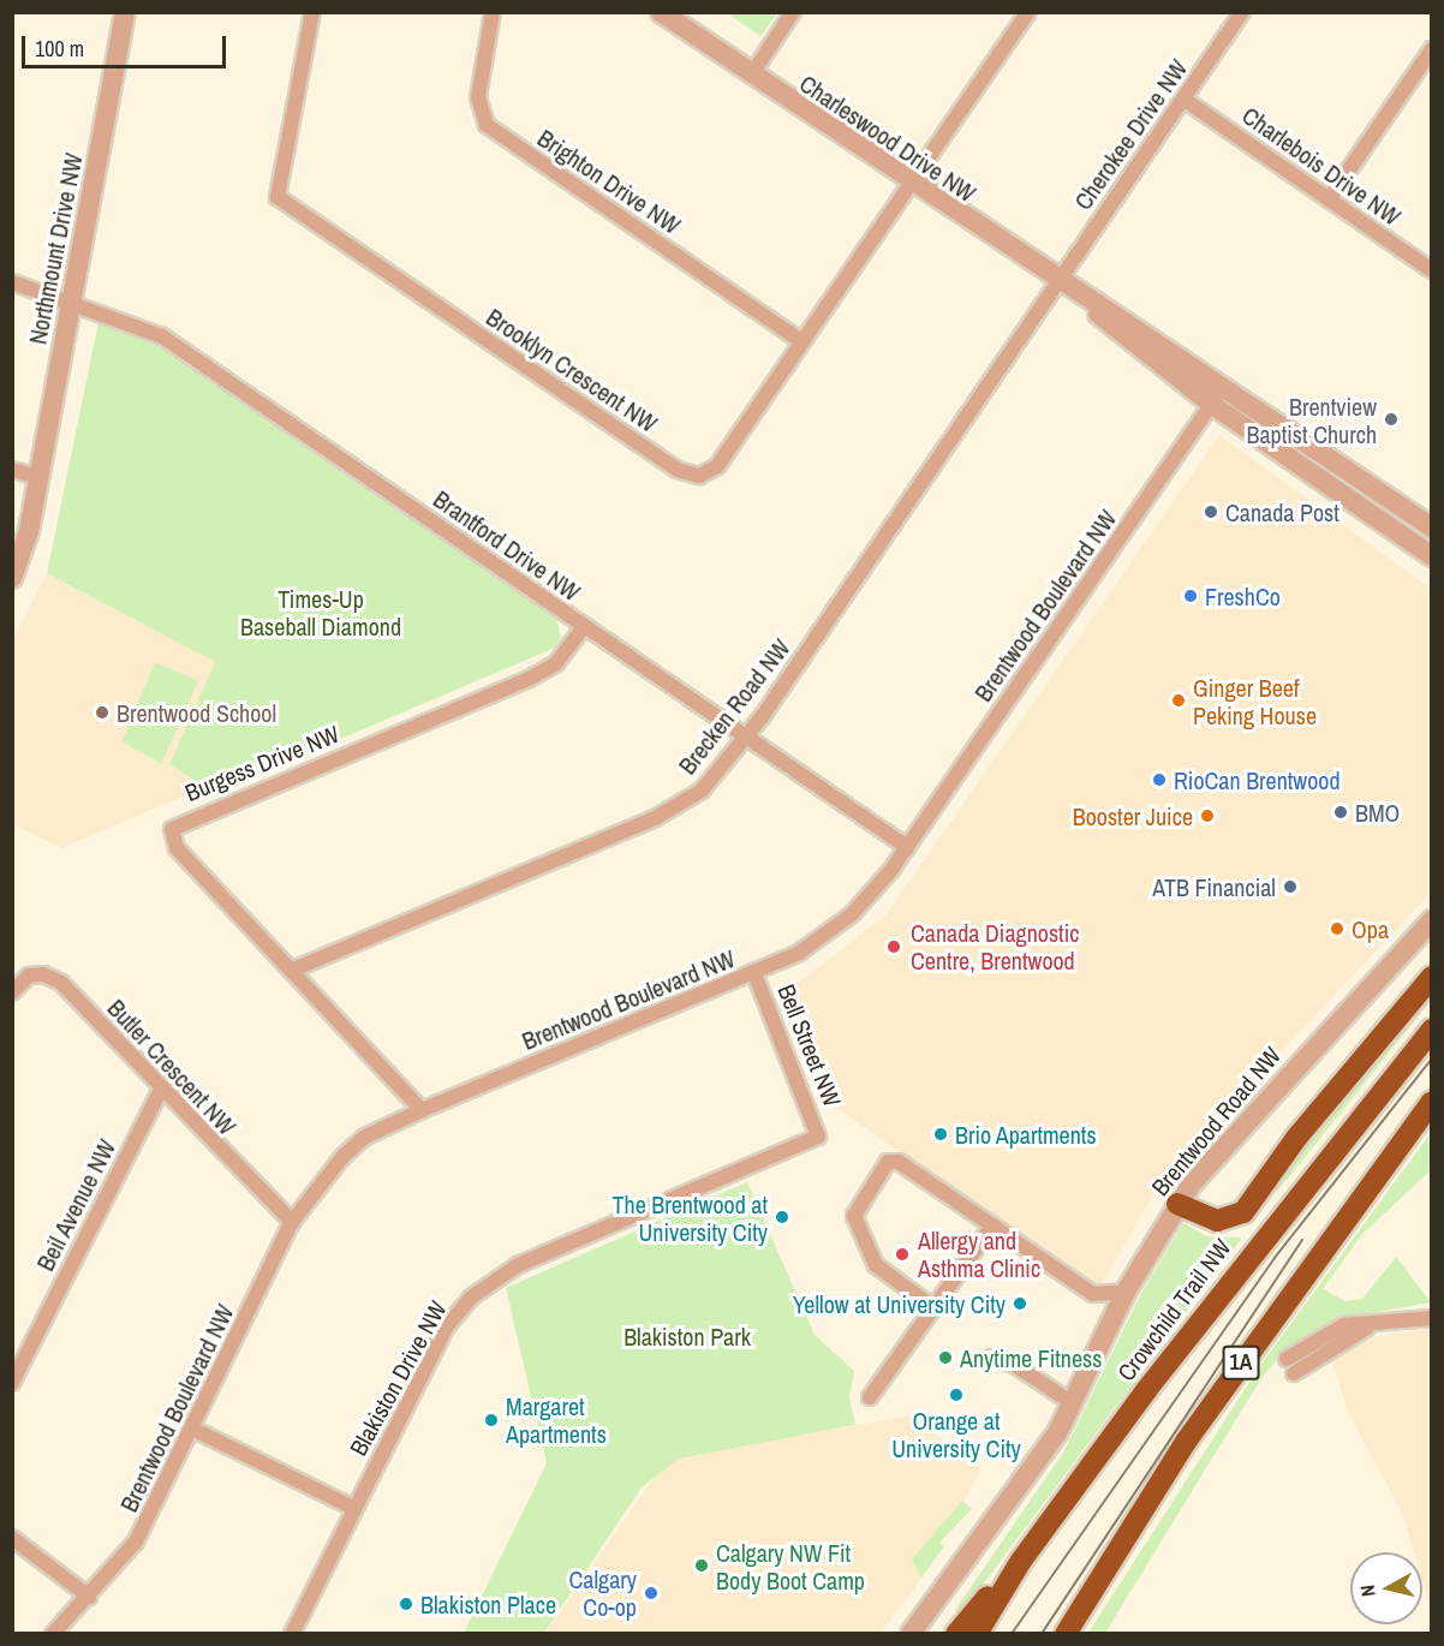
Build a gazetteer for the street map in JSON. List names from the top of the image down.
{
  "streets": {
    "highway": ["Crowchild Trail NW", "1A"],
    "street": [
      "Cherokee Drive NW",
      "Charleswood Drive NW",
      "Charlebois Drive NW",
      "Brighton Drive NW",
      "Northmount Drive NW",
      "Brooklyn Crescent NW",
      "Brantford Drive NW",
      "Brentwood Boulevard NW",
      "Brecken Road NW",
      "Burgess Drive NW",
      "Bell Street NW",
      "Butler Crescent NW",
      "Brentwood Road NW",
      "Beil Avenue NW",
      "Blakiston Drive NW"
    ]
  },
  "crossings": [
    ["Cherokee Drive NW", "Charleswood Drive NW"],
    ["Cherokee Drive NW", "Charlebois Drive NW"],
    ["Cherokee Drive NW", "Brecken Road NW"],
    ["Charleswood Drive NW", "Brooklyn Crescent NW"],
    ["Charleswood Drive NW", "Brentwood Boulevard NW"],
    ["Charleswood Drive NW", "Brecken Road NW"],
    ["Brighton Drive NW", "Brooklyn Crescent NW"],
    ["Northmount Drive NW", "Brantford Drive NW"],
    ["Brantford Drive NW", "Brentwood Boulevard NW"],
    ["Brantford Drive NW", "Brecken Road NW"],
    ["Brantford Drive NW", "Burgess Drive NW"],
    ["Brentwood Boulevard NW", "Burgess Drive NW"],
    ["Brentwood Boulevard NW", "Bell Street NW"],
    ["Brentwood Boulevard NW", "Butler Crescent NW"],
    ["Brecken Road NW", "Burgess Drive NW"],
    ["Bell Street NW", "Blakiston Drive NW"],
    ["Butler Crescent NW", "Beil Avenue NW"]
  ],
  "parks": ["Times-Up Baseball Diamond", "Blakiston Park"],
  "places": [
    "Brentview Baptist Church",
    "Canada Post",
    "FreshCo",
    "Ginger Beef Peking House",
    "Brentwood School",
    "RioCan Brentwood",
    "BMO",
    "Booster Juice",
    "ATB Financial",
    "Opa",
    "Canada Diagnostic Centre, Brentwood",
    "Brio Apartments",
    "The Brentwood at University City",
    "Allergy and Asthma Clinic",
    "Yellow at University City",
    "Anytime Fitness",
    "Orange at University City",
    "Margaret Apartments",
    "Calgary NW Fit Body Boot Camp",
    "Calgary Co-op",
    "Blakiston Place"
  ],
  "scale_bar": "100 m",
  "north": "left"
}
